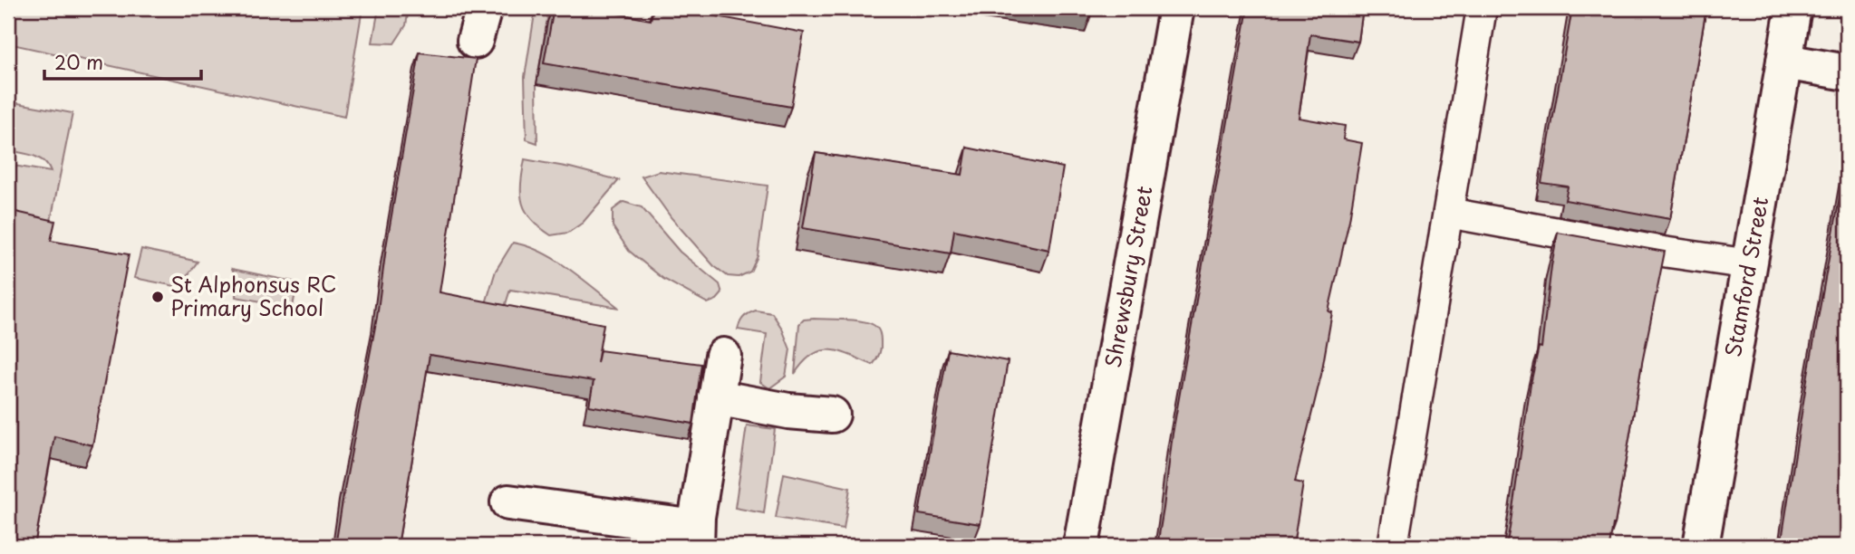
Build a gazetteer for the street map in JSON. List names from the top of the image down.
{
  "streets": {
    "street": ["Shrewsbury Street", "Stamford Street"]
  },
  "places": ["St Alphonsus RC Primary School"],
  "scale_bar": "20 m"
}
